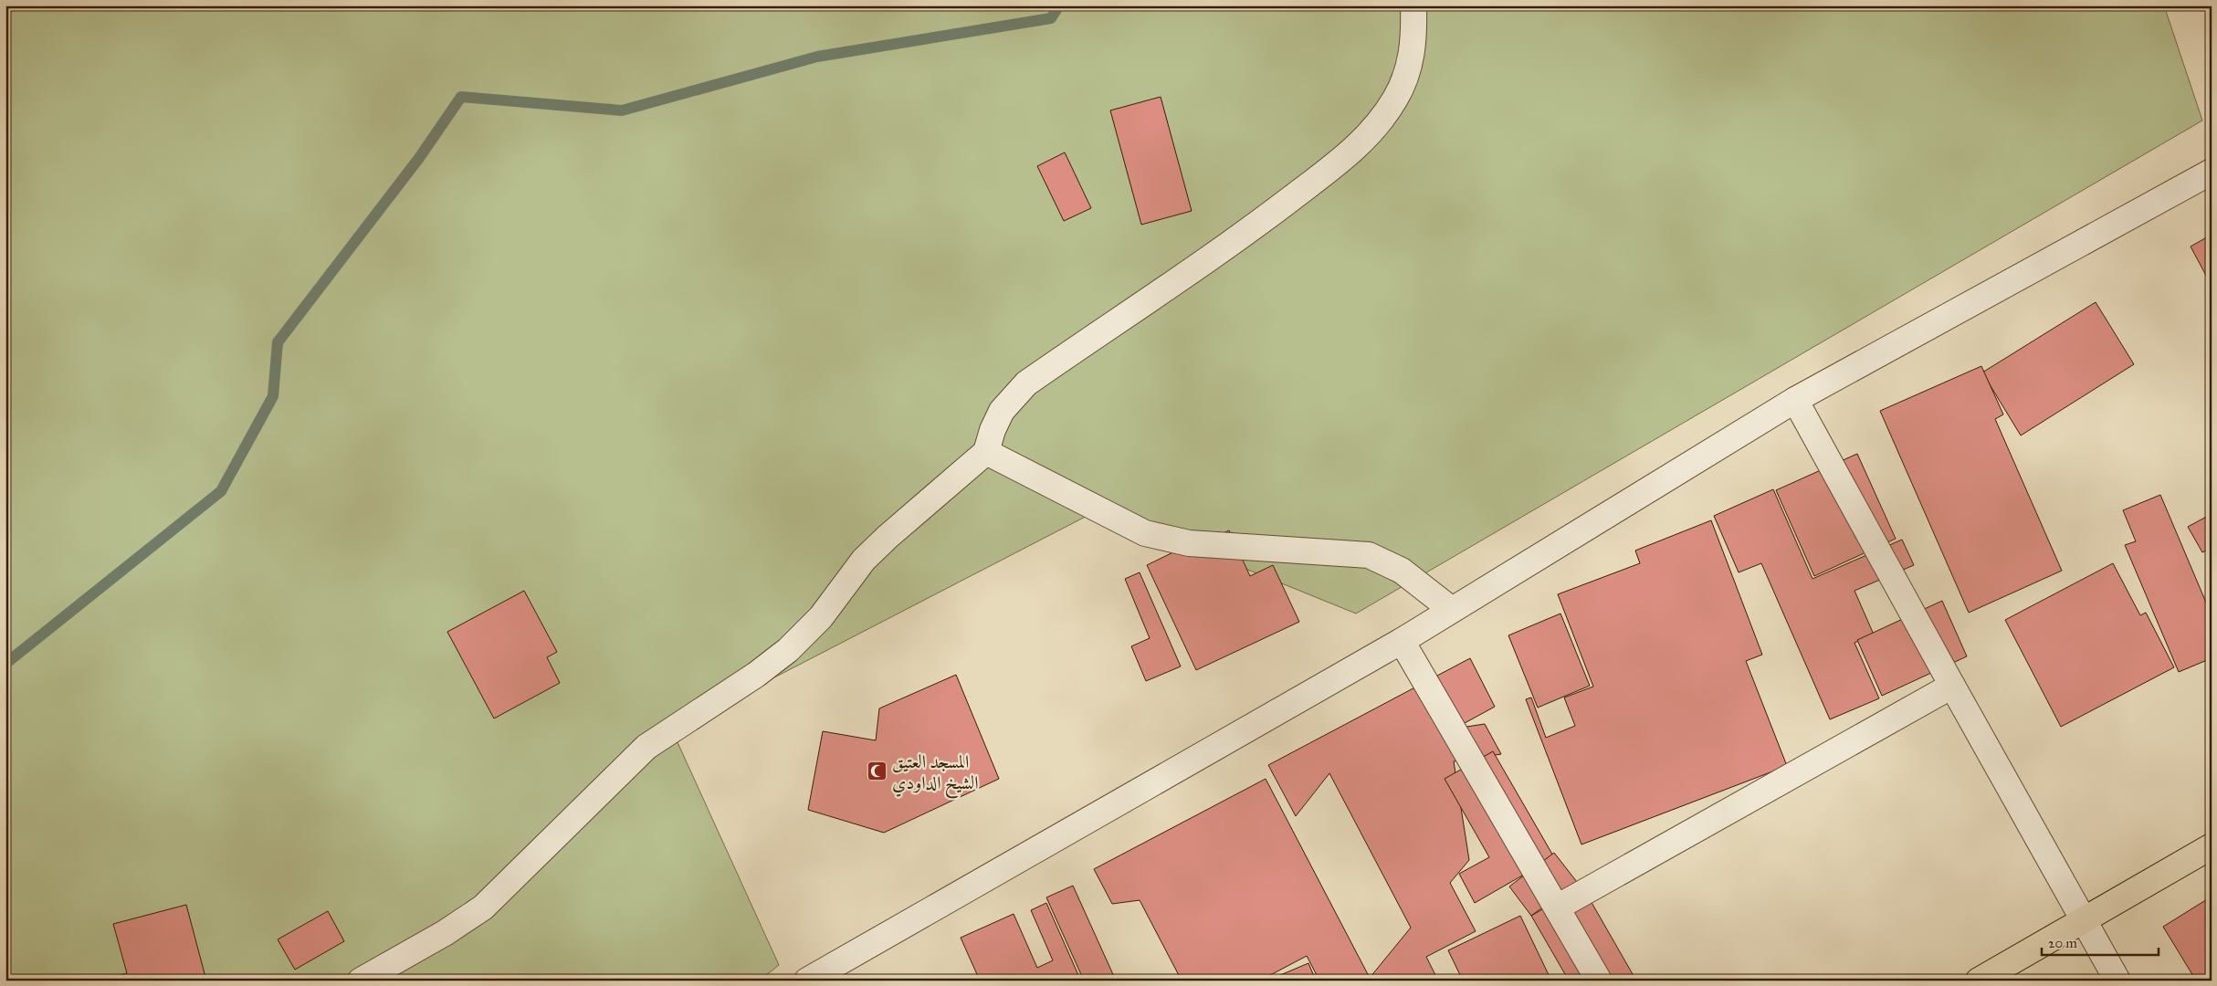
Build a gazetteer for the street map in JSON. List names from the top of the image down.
{
  "places": {
    "mosque": ["المسجد العتيق الشيخ الداودي"]
  },
  "scale_bar": "20 m"
}
